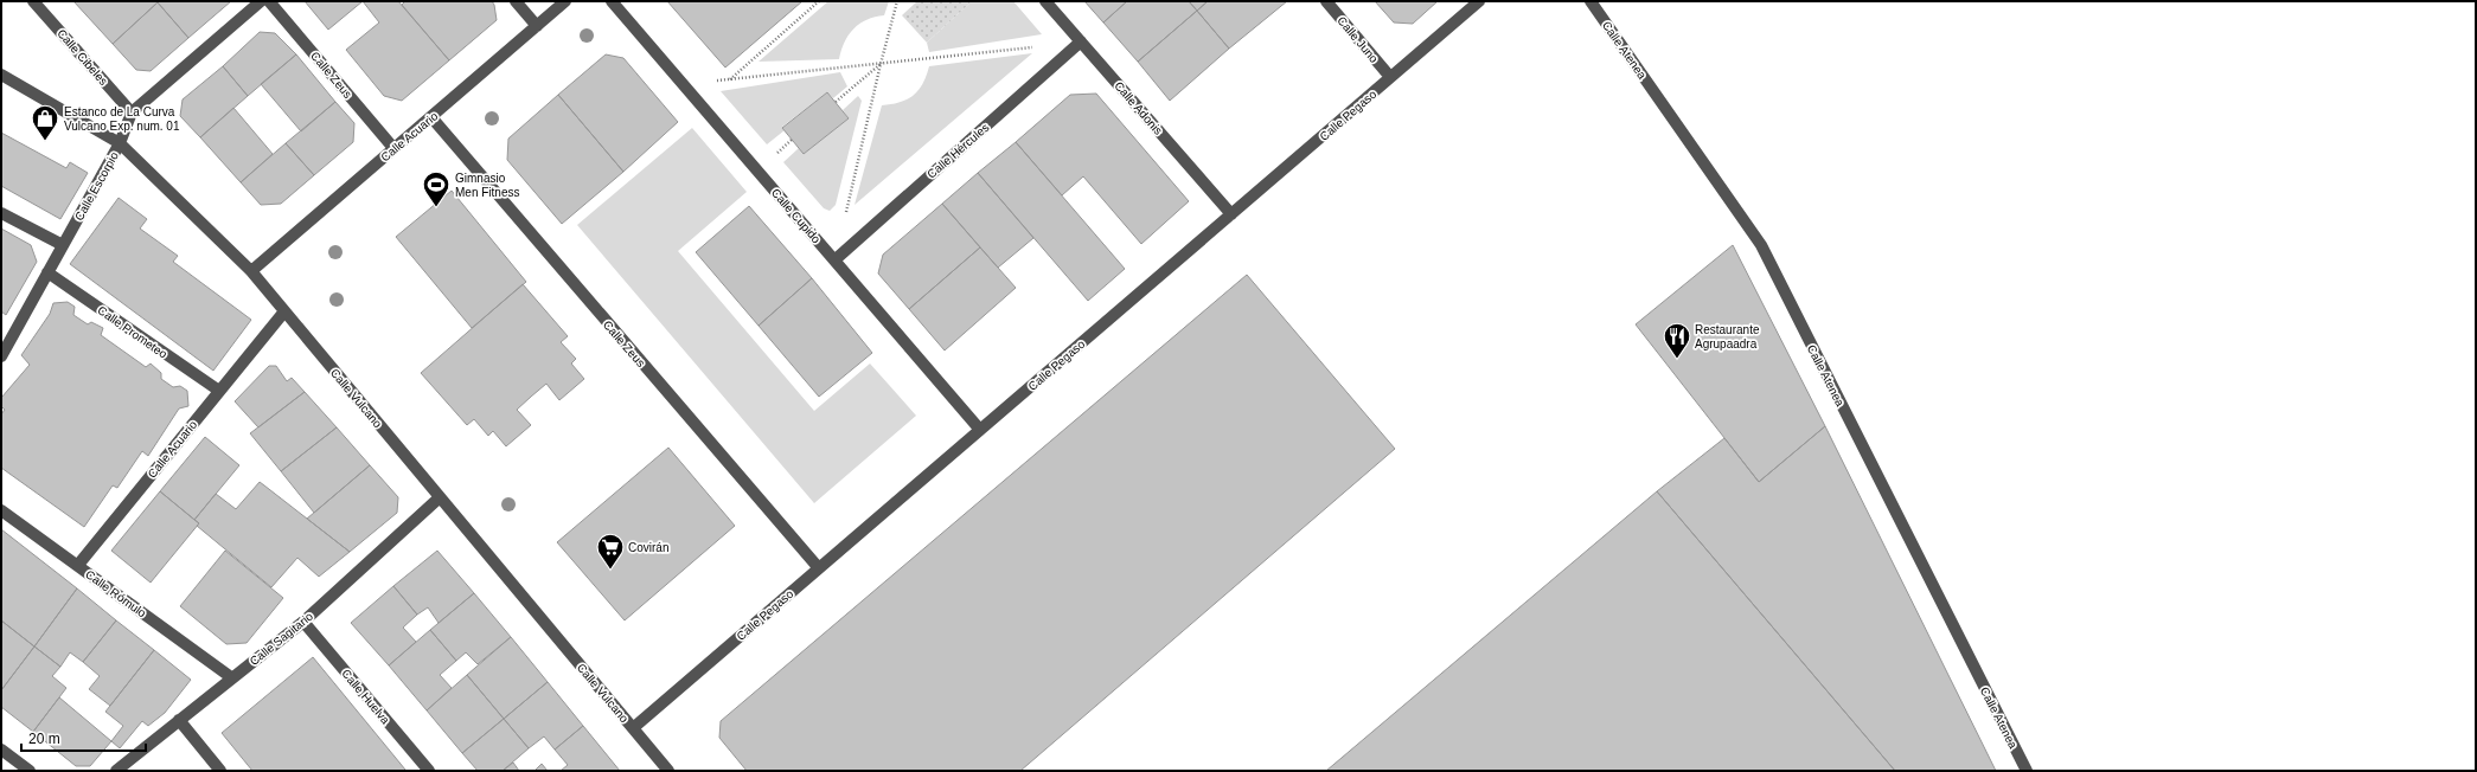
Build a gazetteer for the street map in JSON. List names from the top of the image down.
{
  "streets": {
    "street": [
      "Calle Juno",
      "Calle Atenea",
      "Calle Cibeles",
      "Calle Zeus",
      "Calle Adonis",
      "Calle Pegaso",
      "Calle Acuario",
      "Calle Hércules",
      "Calle Escorpio",
      "Calle Cupido",
      "Calle Prometeo",
      "Calle Vulcano",
      "Calle Rómulo",
      "Calle Sagitario",
      "Calle Huelva"
    ]
  },
  "crossings": [
    ["Calle Juno", "Calle Pegaso"],
    ["Calle Cibeles", "Calle Escorpio"],
    ["Calle Zeus", "Calle Pegaso"],
    ["Calle Zeus", "Calle Acuario"],
    ["Calle Adonis", "Calle Pegaso"],
    ["Calle Adonis", "Calle Hércules"],
    ["Calle Pegaso", "Calle Cupido"],
    ["Calle Pegaso", "Calle Vulcano"],
    ["Calle Acuario", "Calle Prometeo"],
    ["Calle Acuario", "Calle Vulcano"],
    ["Calle Acuario", "Calle Rómulo"],
    ["Calle Hércules", "Calle Cupido"],
    ["Calle Escorpio", "Calle Prometeo"],
    ["Calle Escorpio", "Calle Vulcano"],
    ["Calle Vulcano", "Calle Sagitario"],
    ["Calle Rómulo", "Calle Sagitario"],
    ["Calle Sagitario", "Calle Huelva"]
  ],
  "places": {
    "shop": ["Estanco de La Curva Vulcano Exp. num. 01"],
    "sports": ["Gimnasio Men Fitness"],
    "restaurant": ["Restaurante Agrupaadra"],
    "supermarket": ["Covirán"]
  },
  "scale_bar": "20 m"
}
